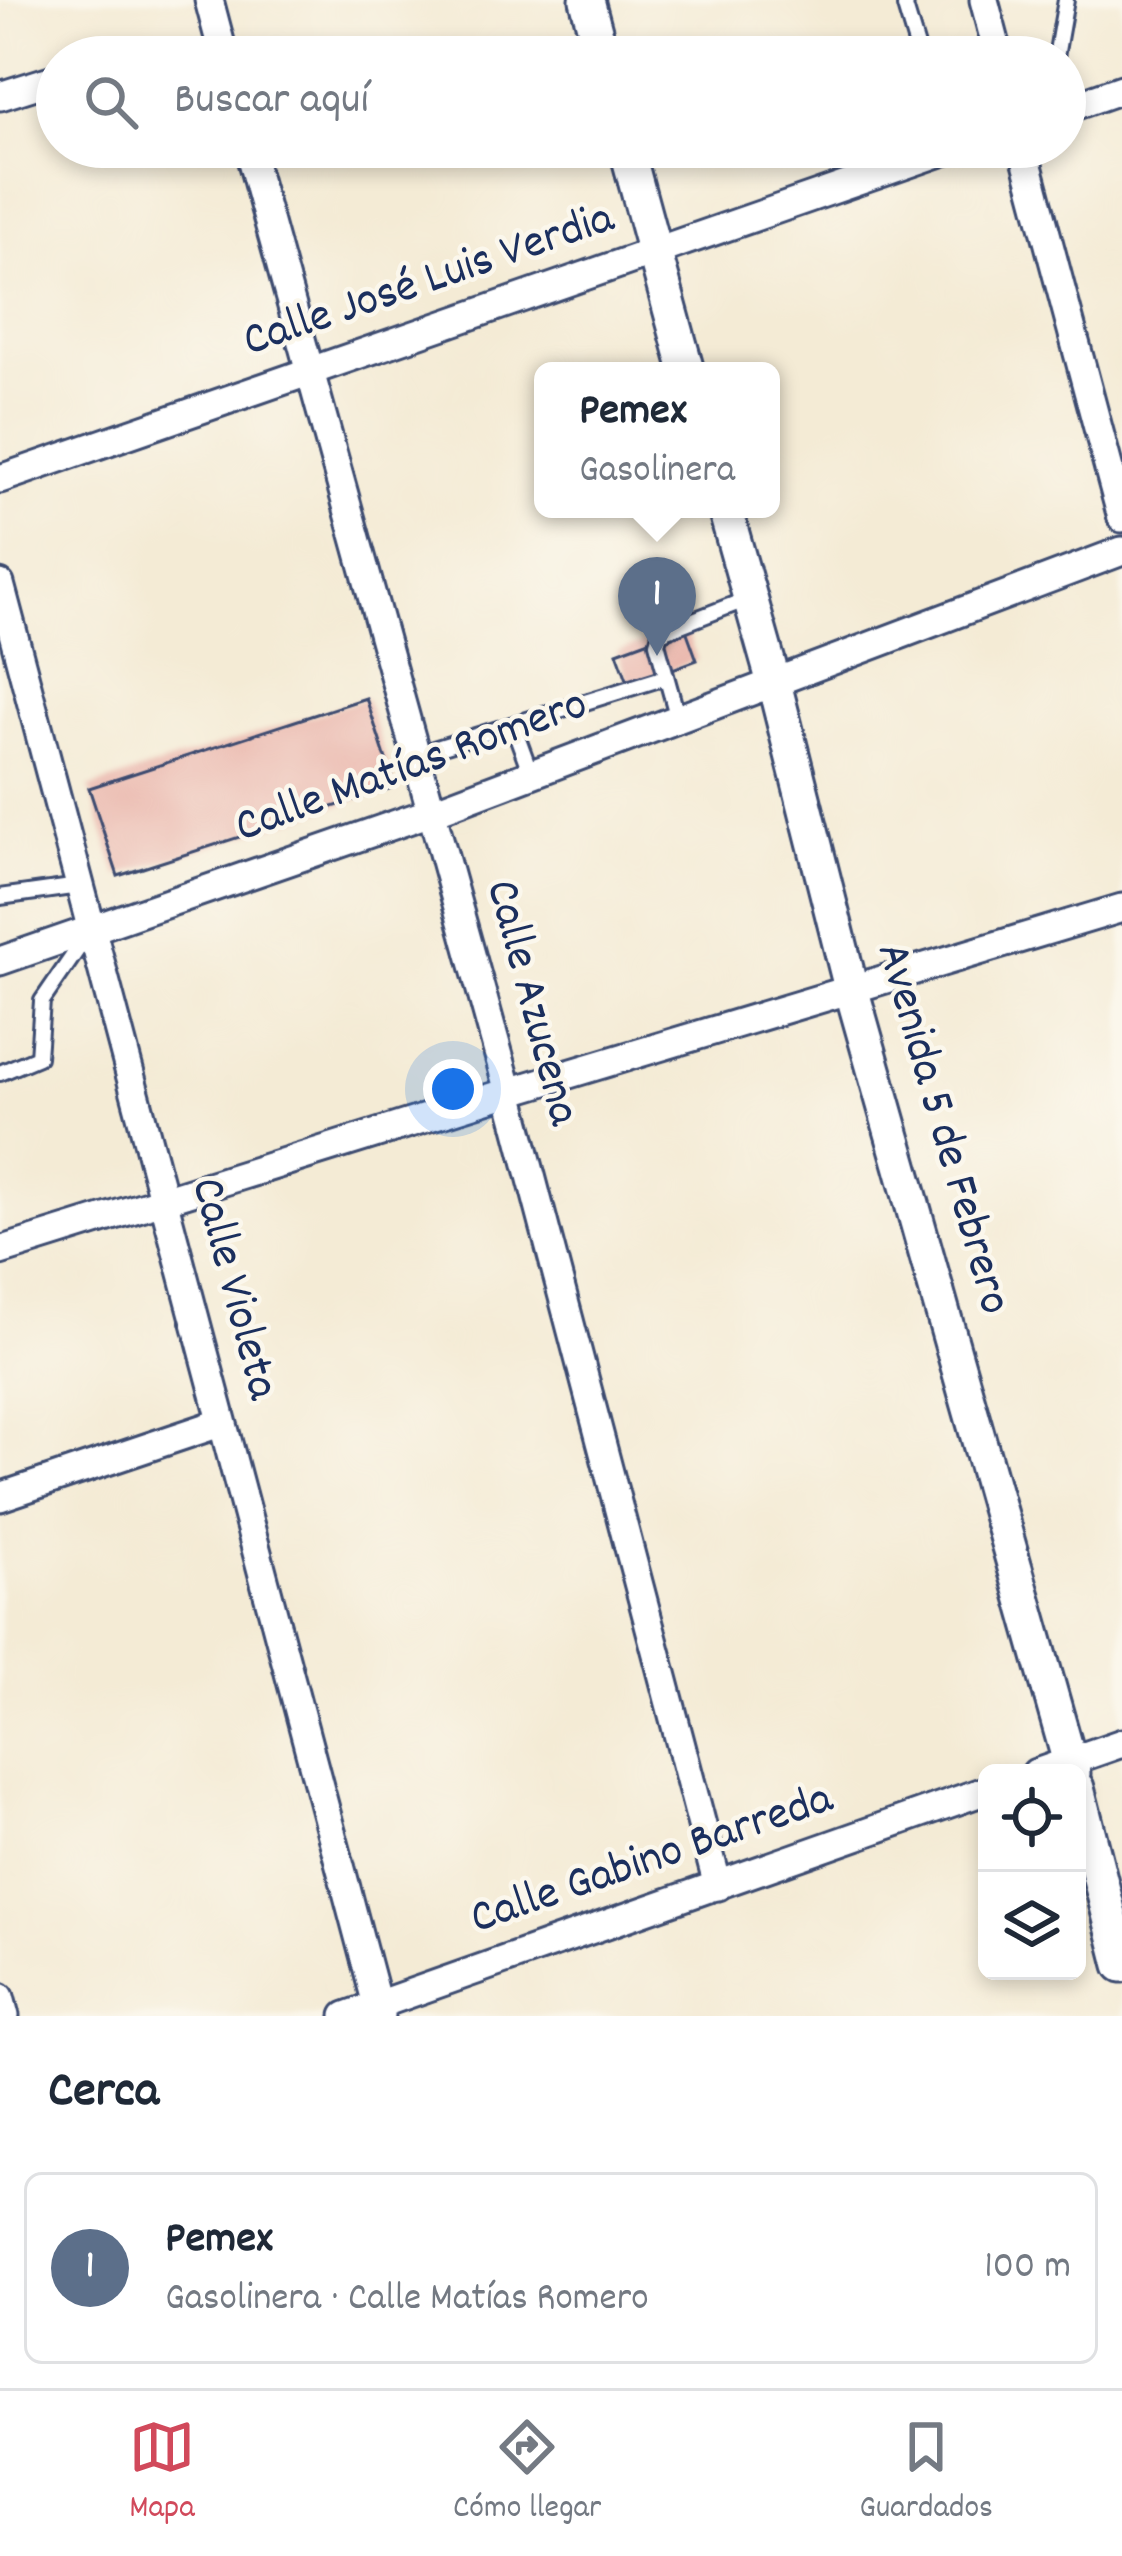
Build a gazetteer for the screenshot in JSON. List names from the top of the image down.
{
  "streets": {
    "street": [
      "Calle José Luis Verdia",
      "Calle Matías Romero",
      "Calle Azucena",
      "Avenida 5 de Febrero",
      "Calle Violeta",
      "Calle Gabino Barreda"
    ]
  },
  "crossings": [
    ["Calle José Luis Verdia", "Calle Azucena"],
    ["Calle Matías Romero", "Calle Azucena"],
    ["Calle Matías Romero", "Avenida 5 de Febrero"],
    ["Calle Matías Romero", "Calle Violeta"],
    ["Calle Azucena", "Calle Gabino Barreda"],
    ["Calle Violeta", "Calle Gabino Barreda"]
  ],
  "page": {
    "search": "Buscar aquí",
    "popup": ["Pemex", "Gasolinera"],
    "pins": "1",
    "heading": "Cerca",
    "list": [
      {
        "mark": "1",
        "name": "Pemex",
        "note": "Gasolinera · Calle Matías Romero",
        "value": "100 m"
      }
    ],
    "nav": ["Mapa", "Cómo llegar", "Guardados"]
  }
}
